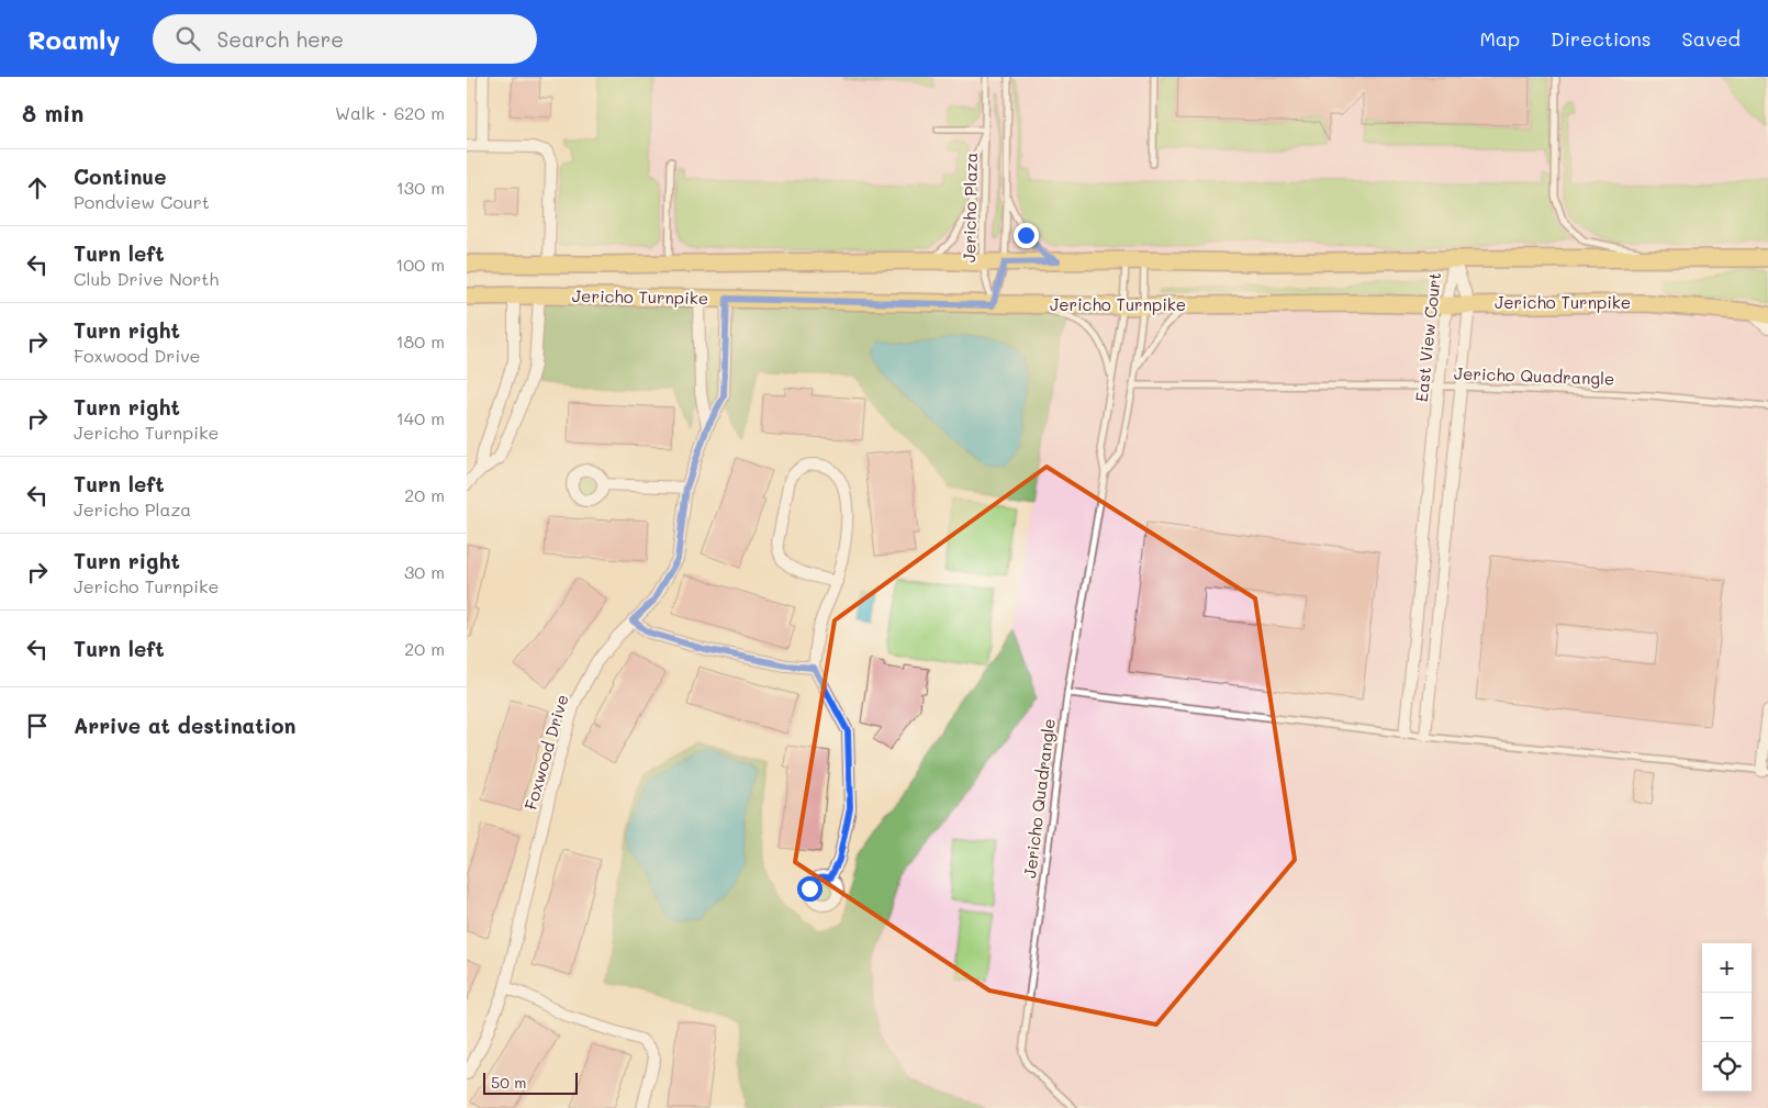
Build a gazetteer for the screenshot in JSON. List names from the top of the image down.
{
  "streets": {
    "main road": ["Jericho Turnpike"],
    "street": ["East View Court", "Foxwood Drive"],
    "lane": ["Jericho Plaza", "Jericho Quadrangle"]
  },
  "crossings": [
    ["Jericho Plaza", "Jericho Turnpike"],
    ["Jericho Turnpike", "East View Court"],
    ["Jericho Turnpike", "Jericho Quadrangle"],
    ["Jericho Turnpike", "Foxwood Drive"],
    ["East View Court", "Jericho Quadrangle"]
  ],
  "scale_bar": "50 m",
  "page": {
    "header": "Roamly",
    "search": "Search here",
    "nav": ["Map", "Directions", "Saved"],
    "heading": ["8 min", "Walk · 620 m"],
    "list": [
      ["Continue", "Pondview Court", "130 m"],
      ["Turn left", "Club Drive North", "100 m"],
      ["Turn right", "Foxwood Drive", "180 m"],
      ["Turn right", "Jericho Turnpike", "140 m"],
      ["Turn left", "Jericho Plaza", "20 m"],
      ["Turn right", "Jericho Turnpike", "30 m"],
      ["Turn left", "20 m"],
      "Arrive at destination"
    ],
    "map_buttons": ["+", "−"],
    "scale": "50 m"
  }
}
